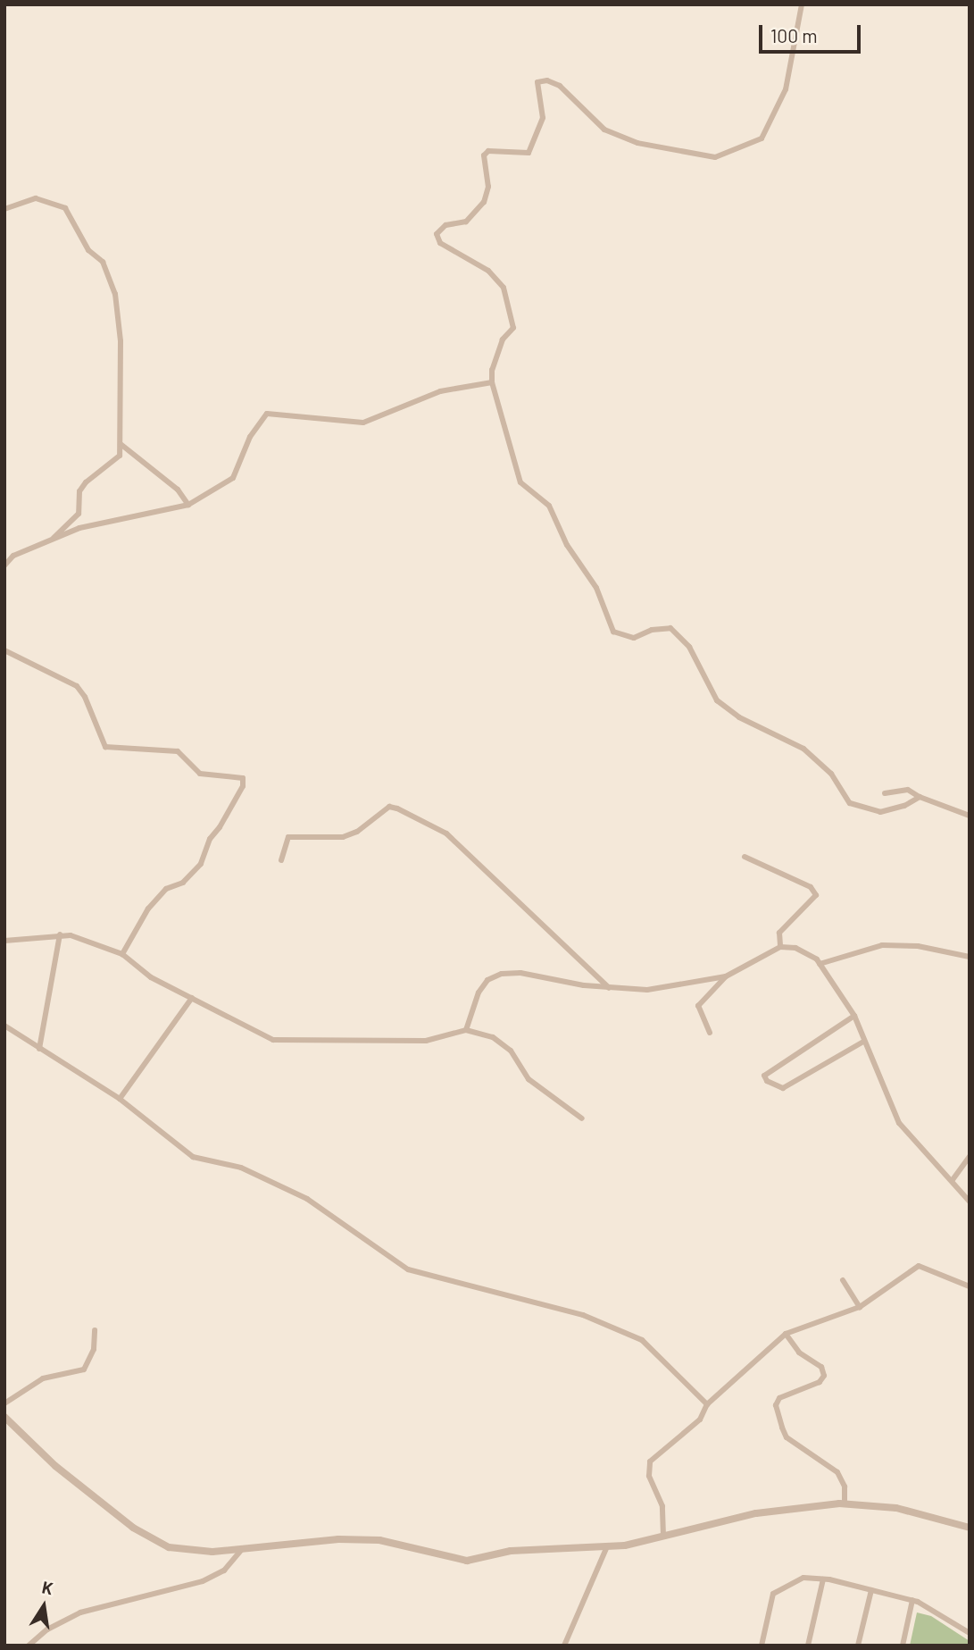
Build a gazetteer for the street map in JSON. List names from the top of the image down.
{
  "scale_bar": "100 m",
  "north": "top"
}
